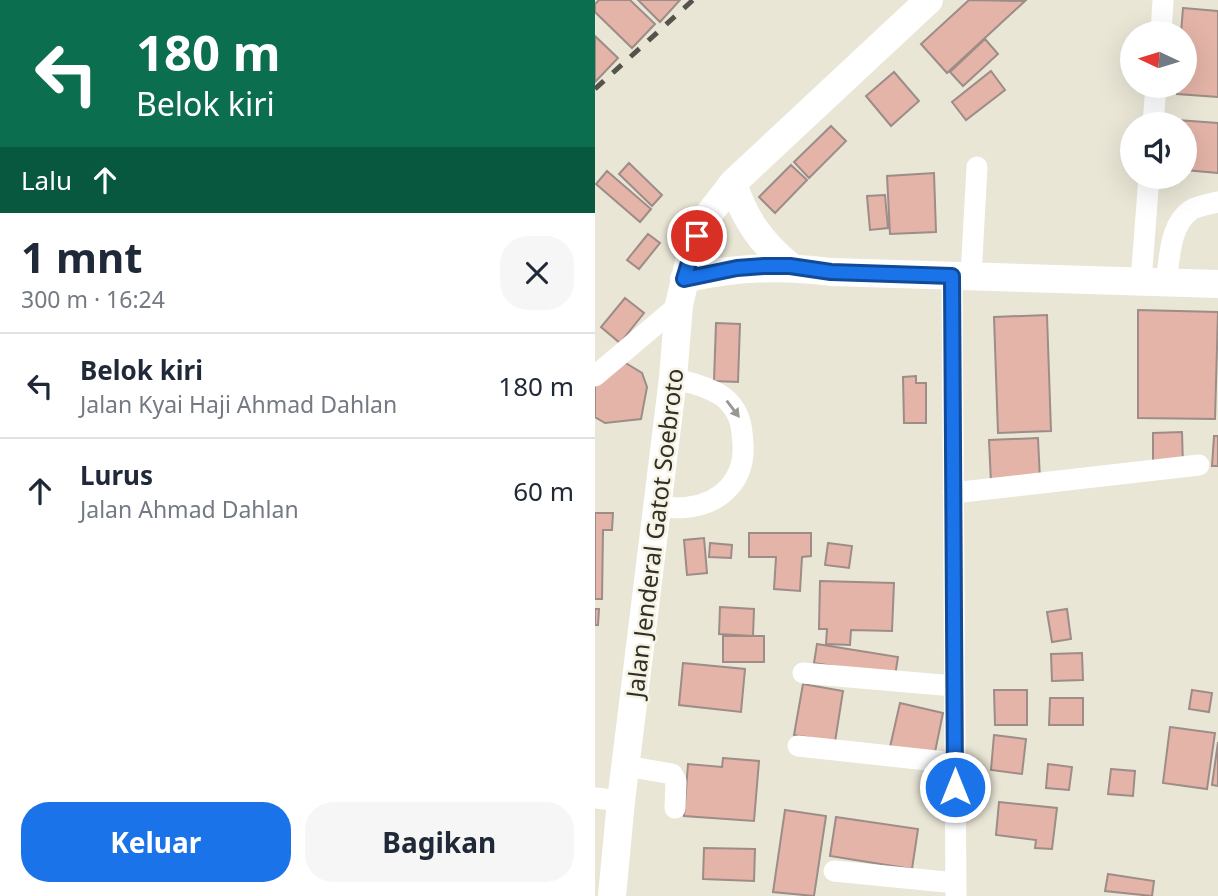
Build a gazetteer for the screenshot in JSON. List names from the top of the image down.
{
  "streets": {
    "main road": ["Jalan Jenderal Gatot Soebroto"]
  },
  "north": "left",
  "page": {
    "turn": ["180 m", "Belok kiri"],
    "then": "Lalu",
    "heading": ["1 mnt", "300 m · 16:24"],
    "list": [
      {
        "name": "Belok kiri",
        "note": "Jalan Kyai Haji Ahmad Dahlan",
        "value": "180 m"
      },
      {
        "name": "Lurus",
        "note": "Jalan Ahmad Dahlan",
        "value": "60 m"
      }
    ],
    "buttons": ["Keluar", "Bagikan"]
  }
}
